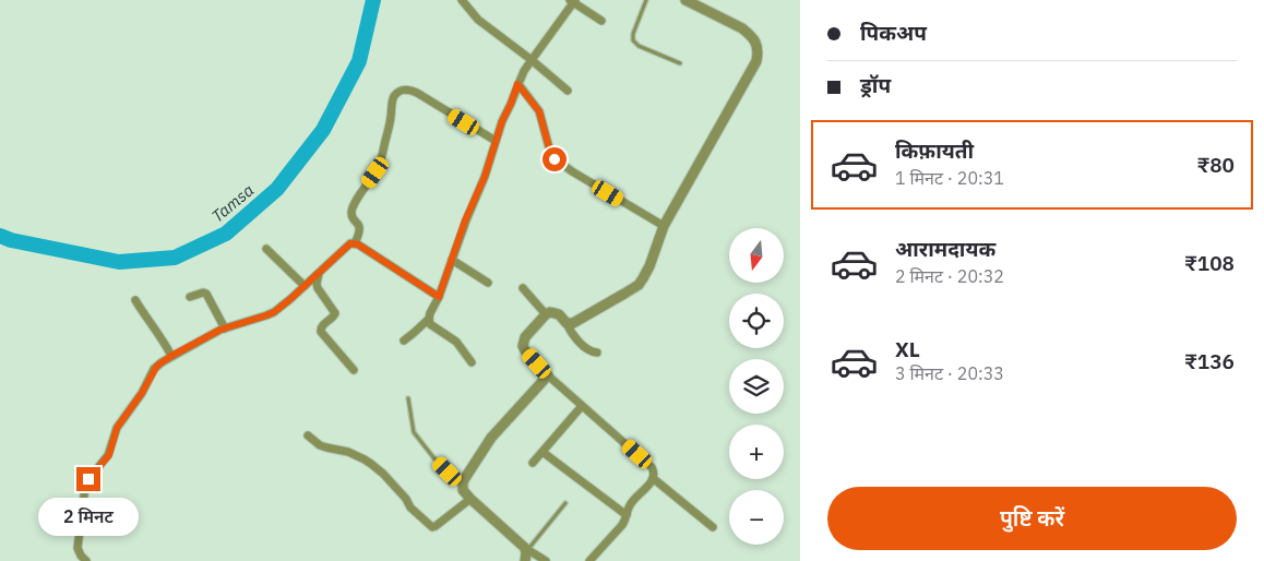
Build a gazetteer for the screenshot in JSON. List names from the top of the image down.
{
  "water": ["Tamsa"],
  "north": "bottom",
  "page": {
    "banner": ["पिकअप", "ड्रॉप"],
    "list": [
      {
        "name": "किफ़ायती",
        "note": "1 मिनट · 20:31",
        "value": "₹80"
      },
      {
        "name": "आरामदायक",
        "note": "2 मिनट · 20:32",
        "value": "₹108"
      },
      {
        "name": "XL",
        "note": "3 मिनट · 20:33",
        "value": "₹136"
      }
    ],
    "map_buttons": ["+", "−"],
    "buttons": "पुष्टि करें",
    "bubble": "2 मिनट"
  }
}
